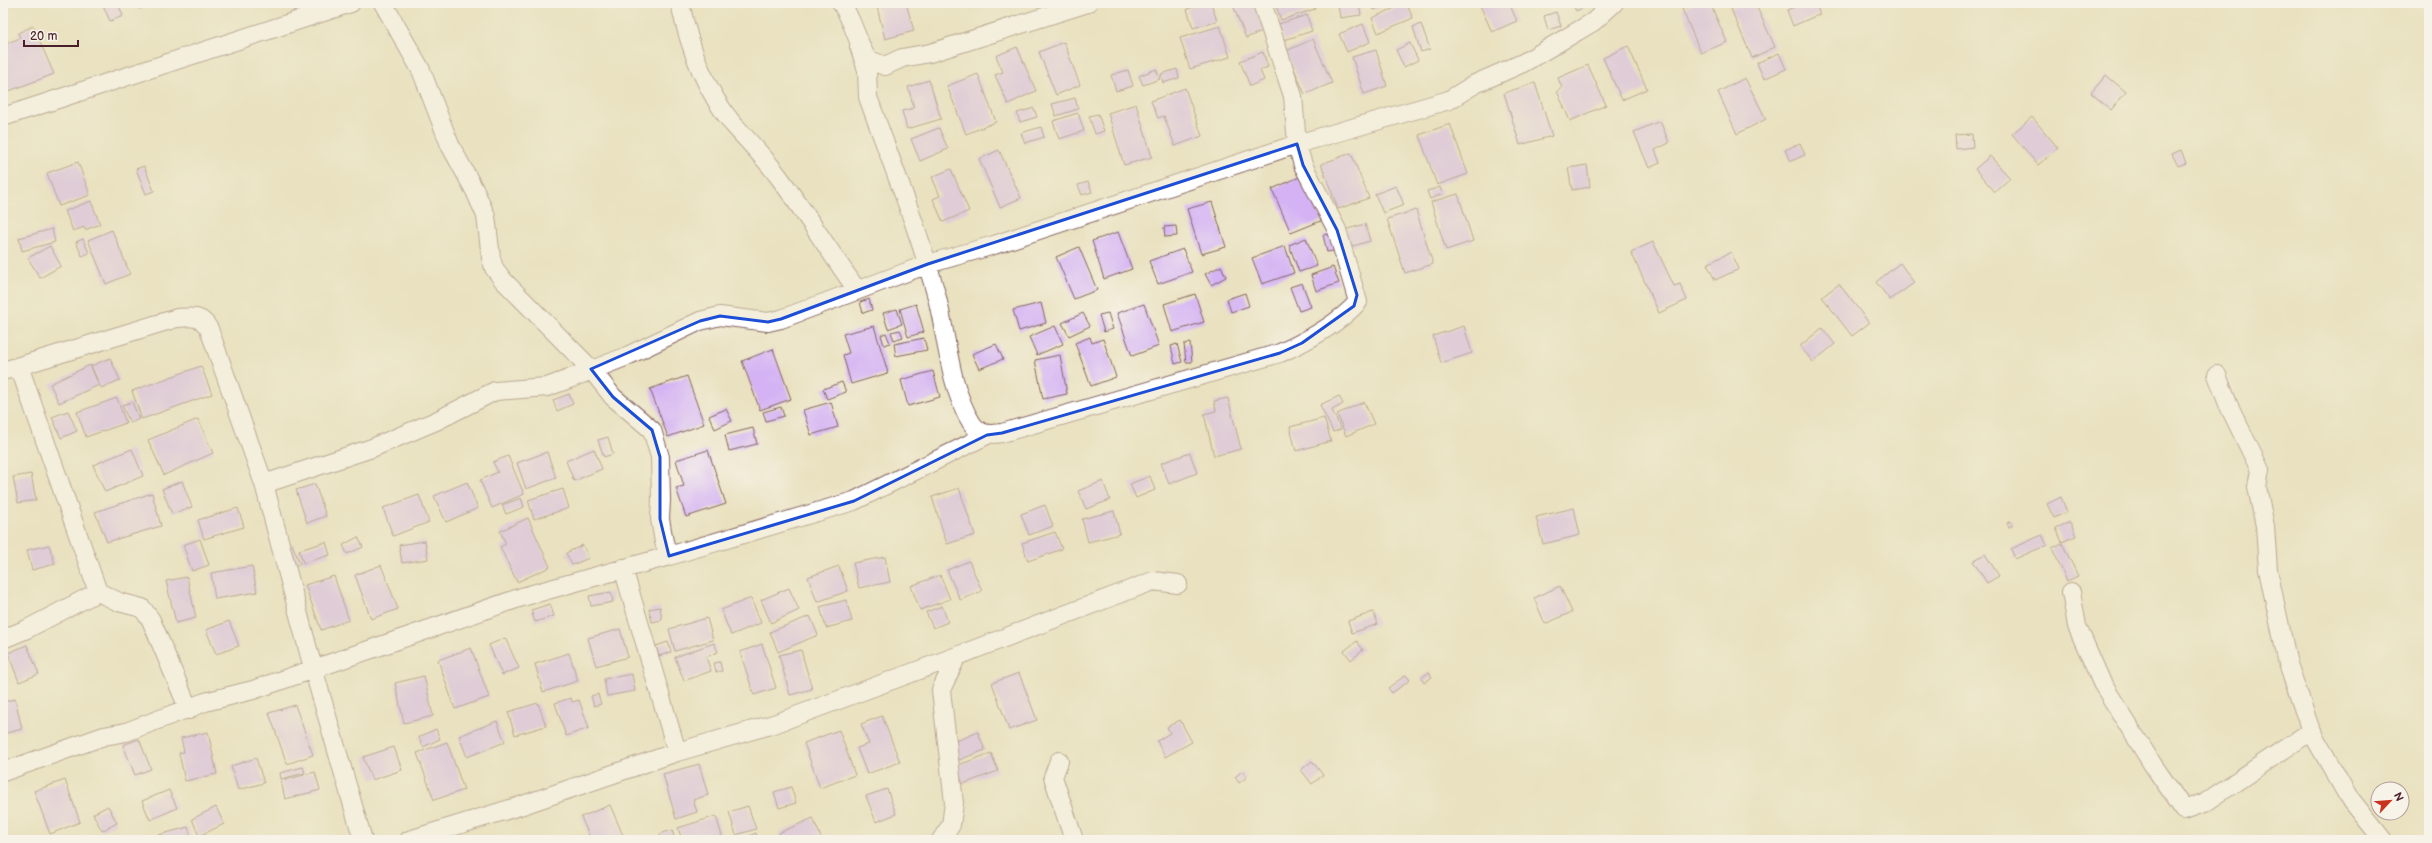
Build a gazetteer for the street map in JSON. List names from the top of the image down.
{
  "scale_bar": "20 m",
  "north": "top right"
}
